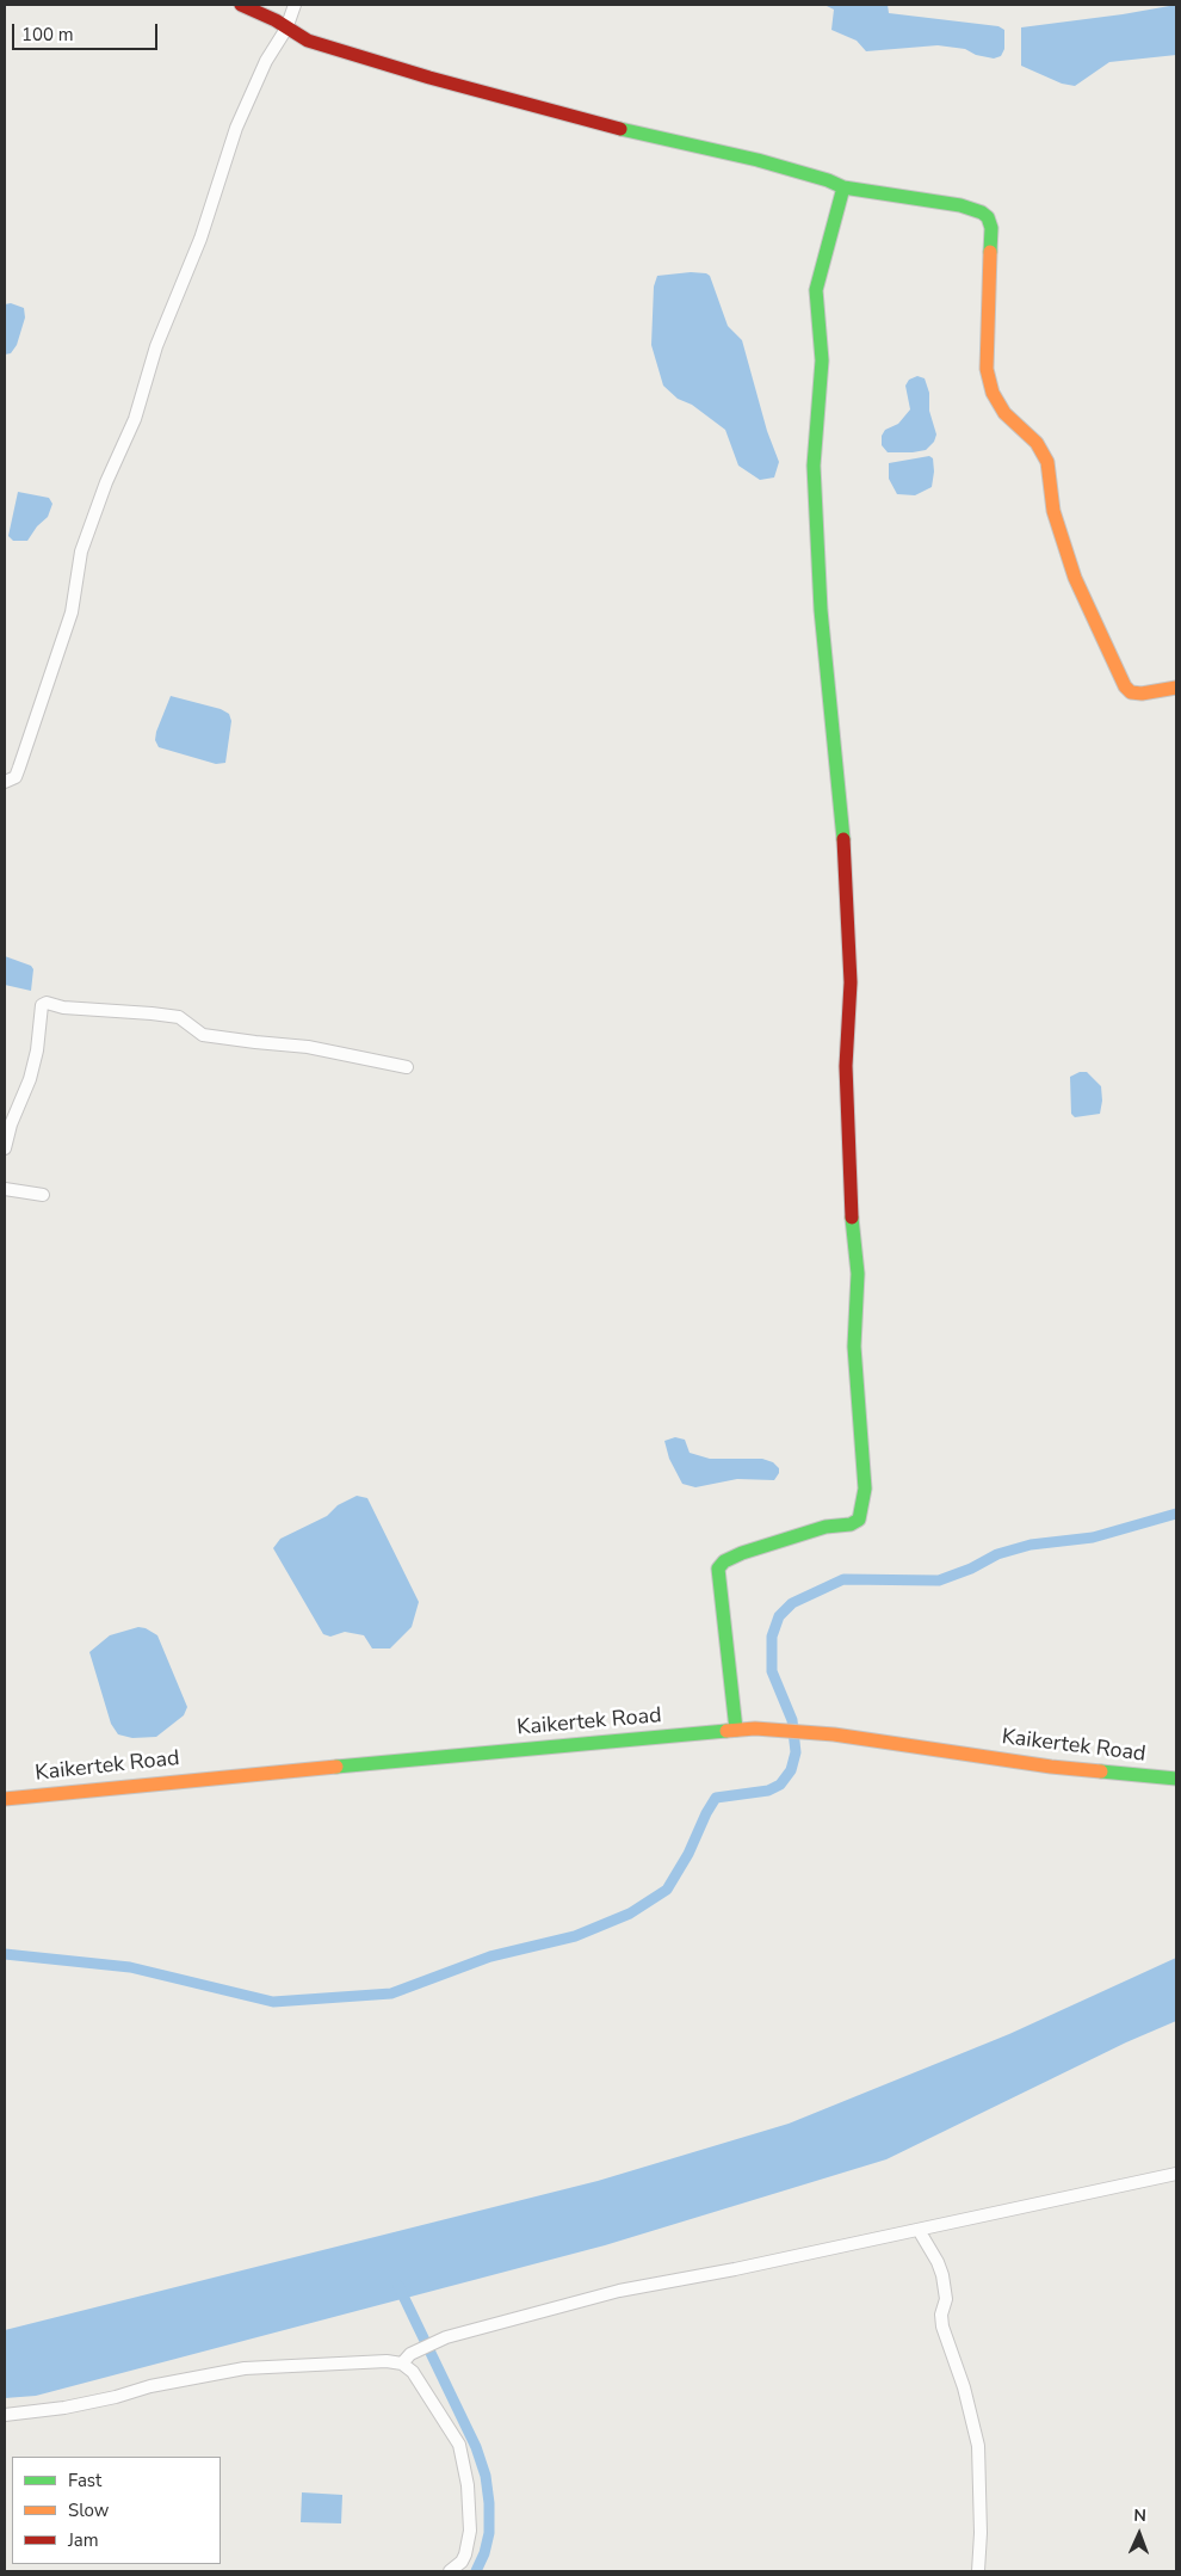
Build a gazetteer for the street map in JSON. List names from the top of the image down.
{
  "streets": {
    "street": ["Kaikertek Road"]
  },
  "legend": ["Fast", "Slow", "Jam"],
  "scale_bar": "100 m",
  "north": "top"
}
